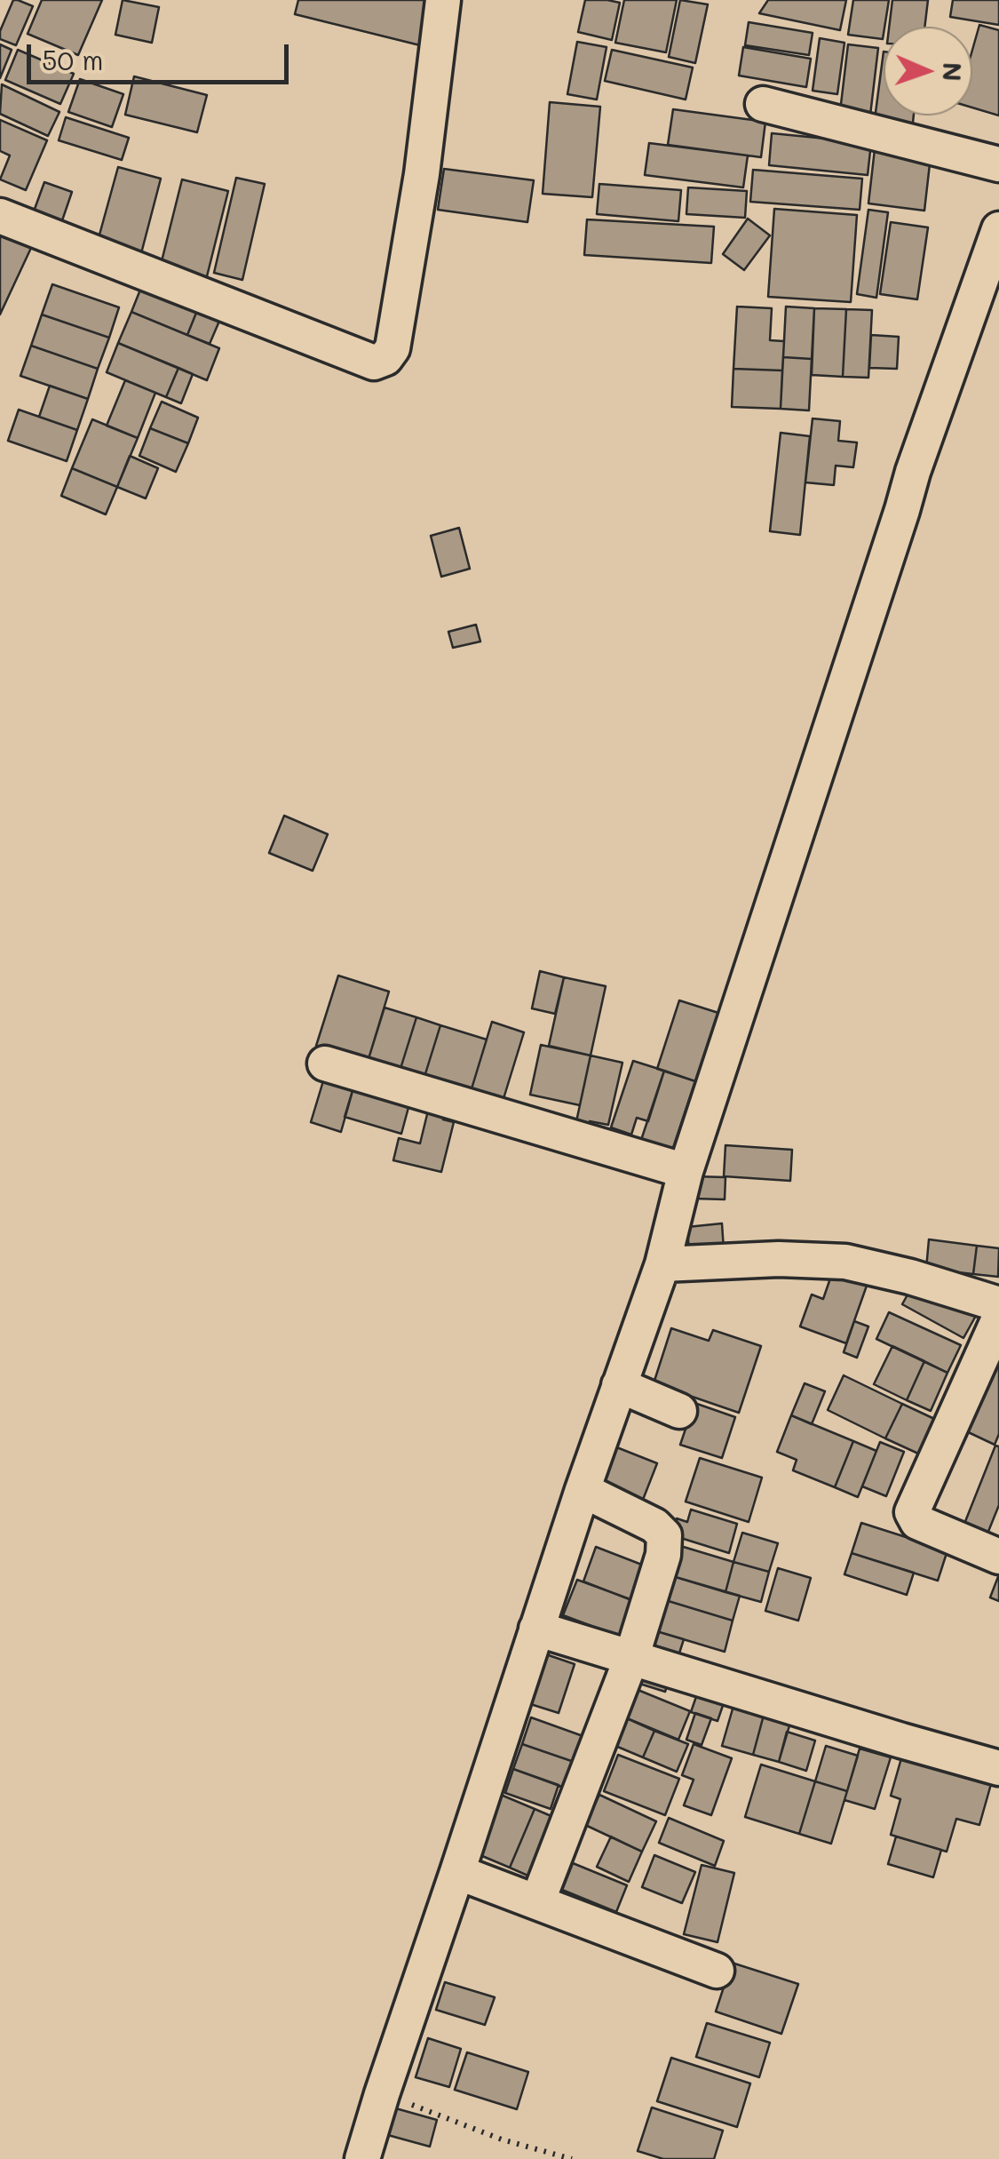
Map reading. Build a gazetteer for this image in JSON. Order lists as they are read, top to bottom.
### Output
{
  "scale_bar": "50 m",
  "north": "right"
}
